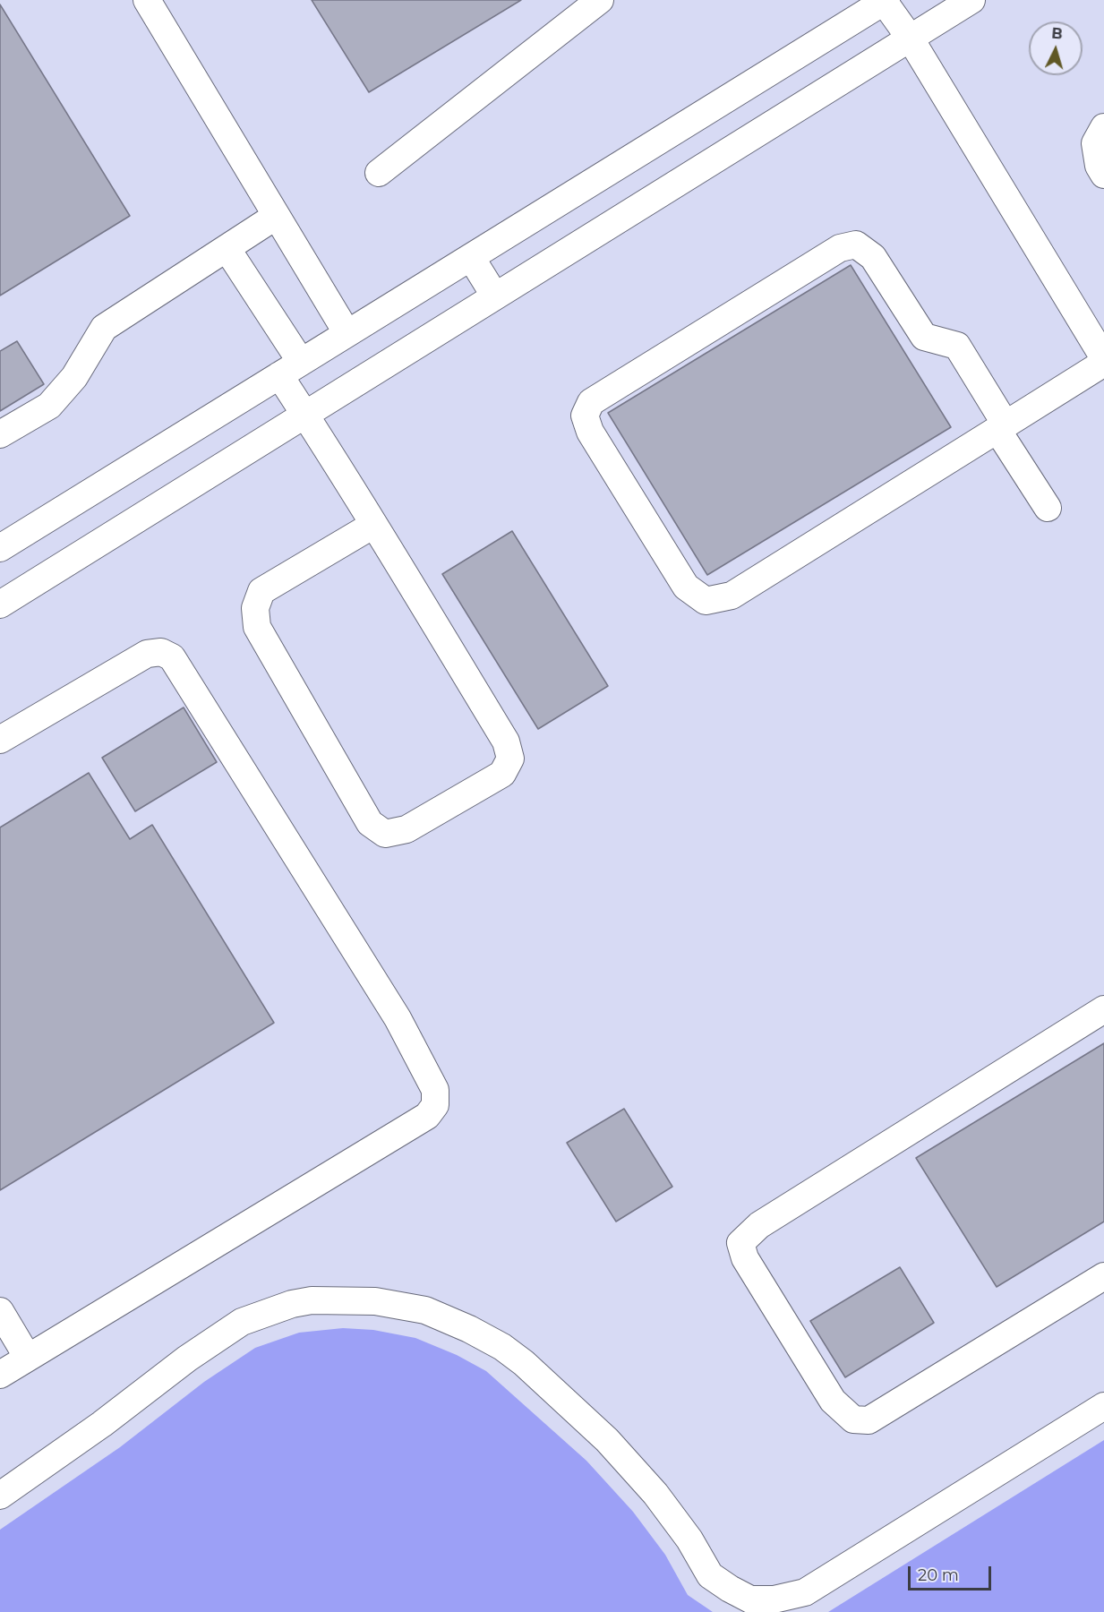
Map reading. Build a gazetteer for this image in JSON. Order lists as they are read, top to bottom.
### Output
{
  "scale_bar": "20 m",
  "north": "top"
}
